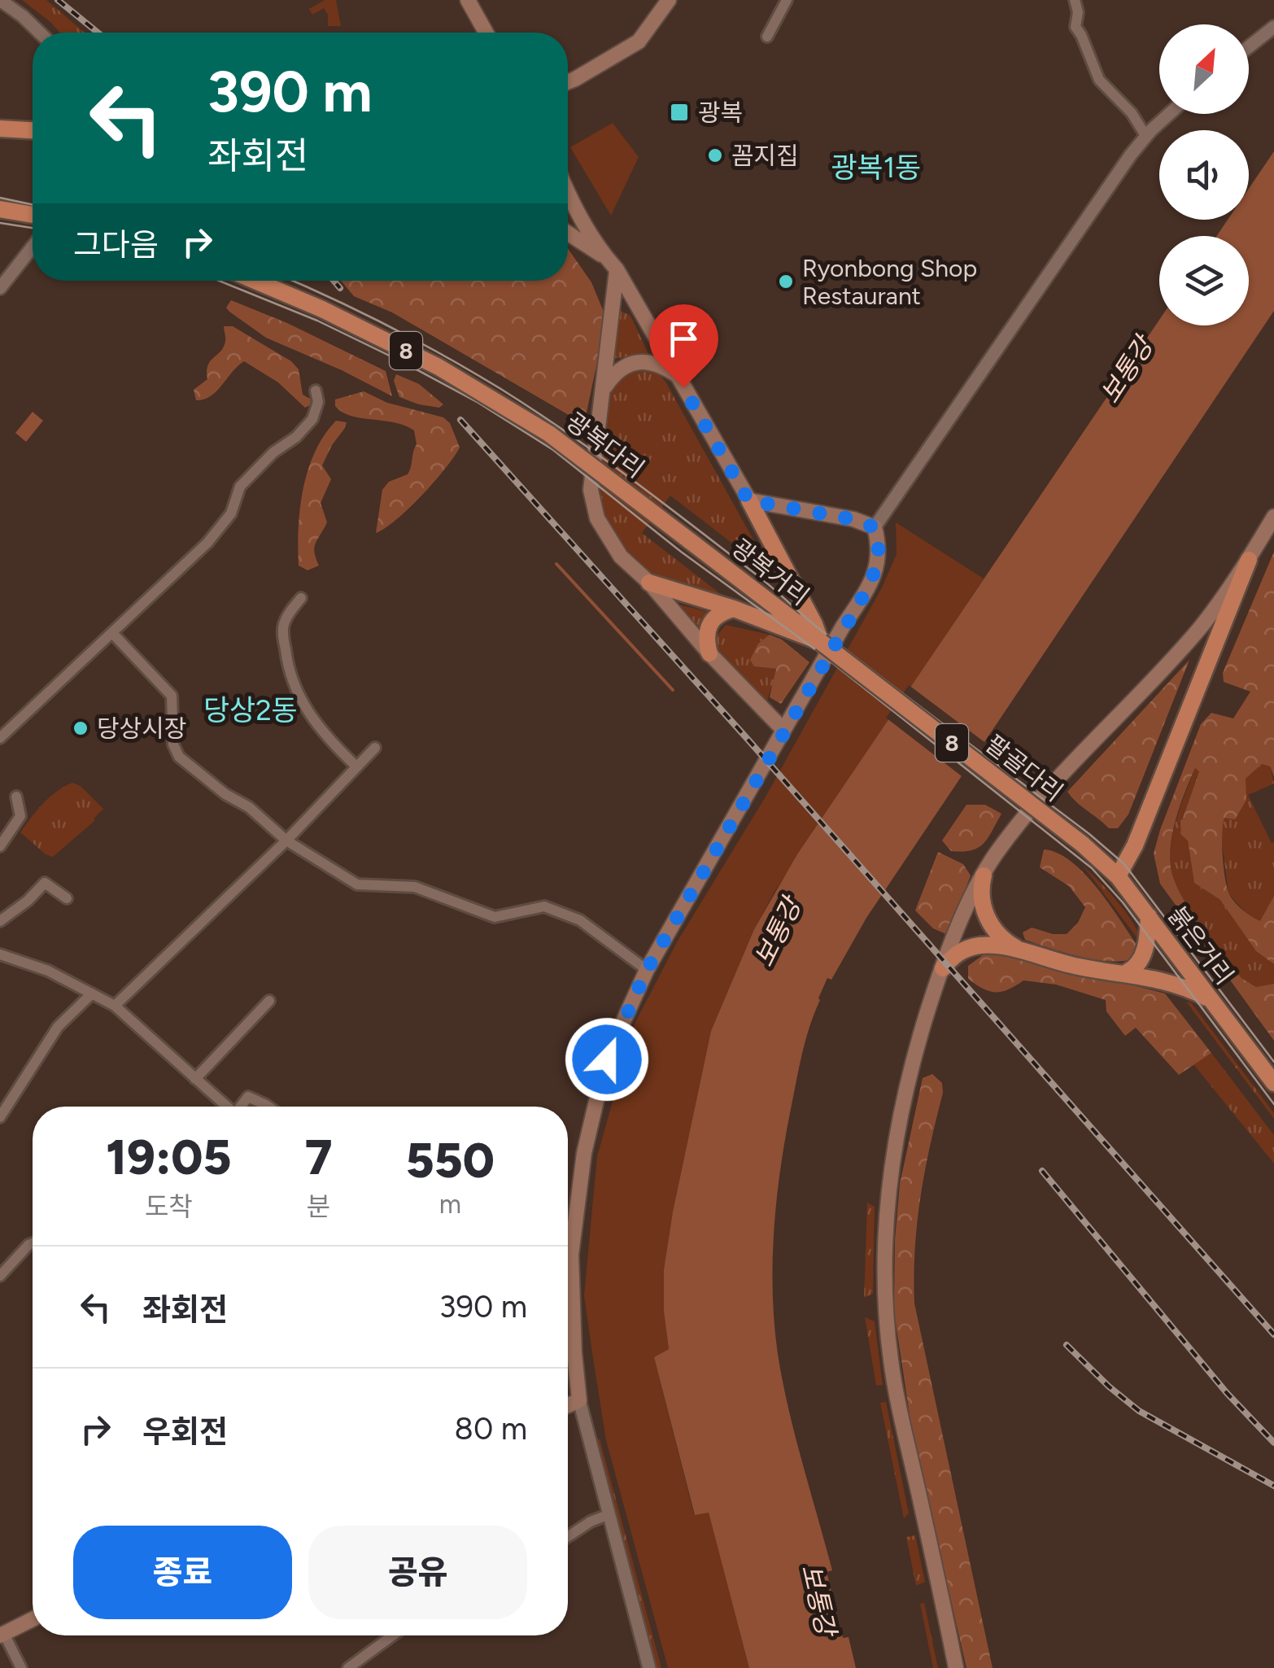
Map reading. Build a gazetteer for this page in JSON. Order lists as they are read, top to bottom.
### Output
{
  "streets": {
    "highway": [
      "8",
      "광복다리",
      "광복거리",
      "팔골다리",
      "붉은거리"
    ]
  },
  "crossings": [
    ["광복다리", "광복거리"],
    ["광복거리", "팔골다리"],
    ["팔골다리", "붉은거리"]
  ],
  "districts": ["광복1동", "당상2동"],
  "water": ["보통강"],
  "places": {
    "transit": ["광복"],
    "other": ["꼼지집", "Ryonbong Shop Restaurant", "당상시장"]
  },
  "north": "top right",
  "page": {
    "turn": ["390 m", "좌회전"],
    "then": "그다음",
    "eta": [
      "19:05",
      "도착",
      "7",
      "분",
      "550",
      "m"
    ],
    "list": [
      {
        "name": "좌회전",
        "value": "390 m"
      },
      {
        "name": "우회전",
        "value": "80 m"
      }
    ],
    "buttons": ["종료", "공유"]
  }
}
